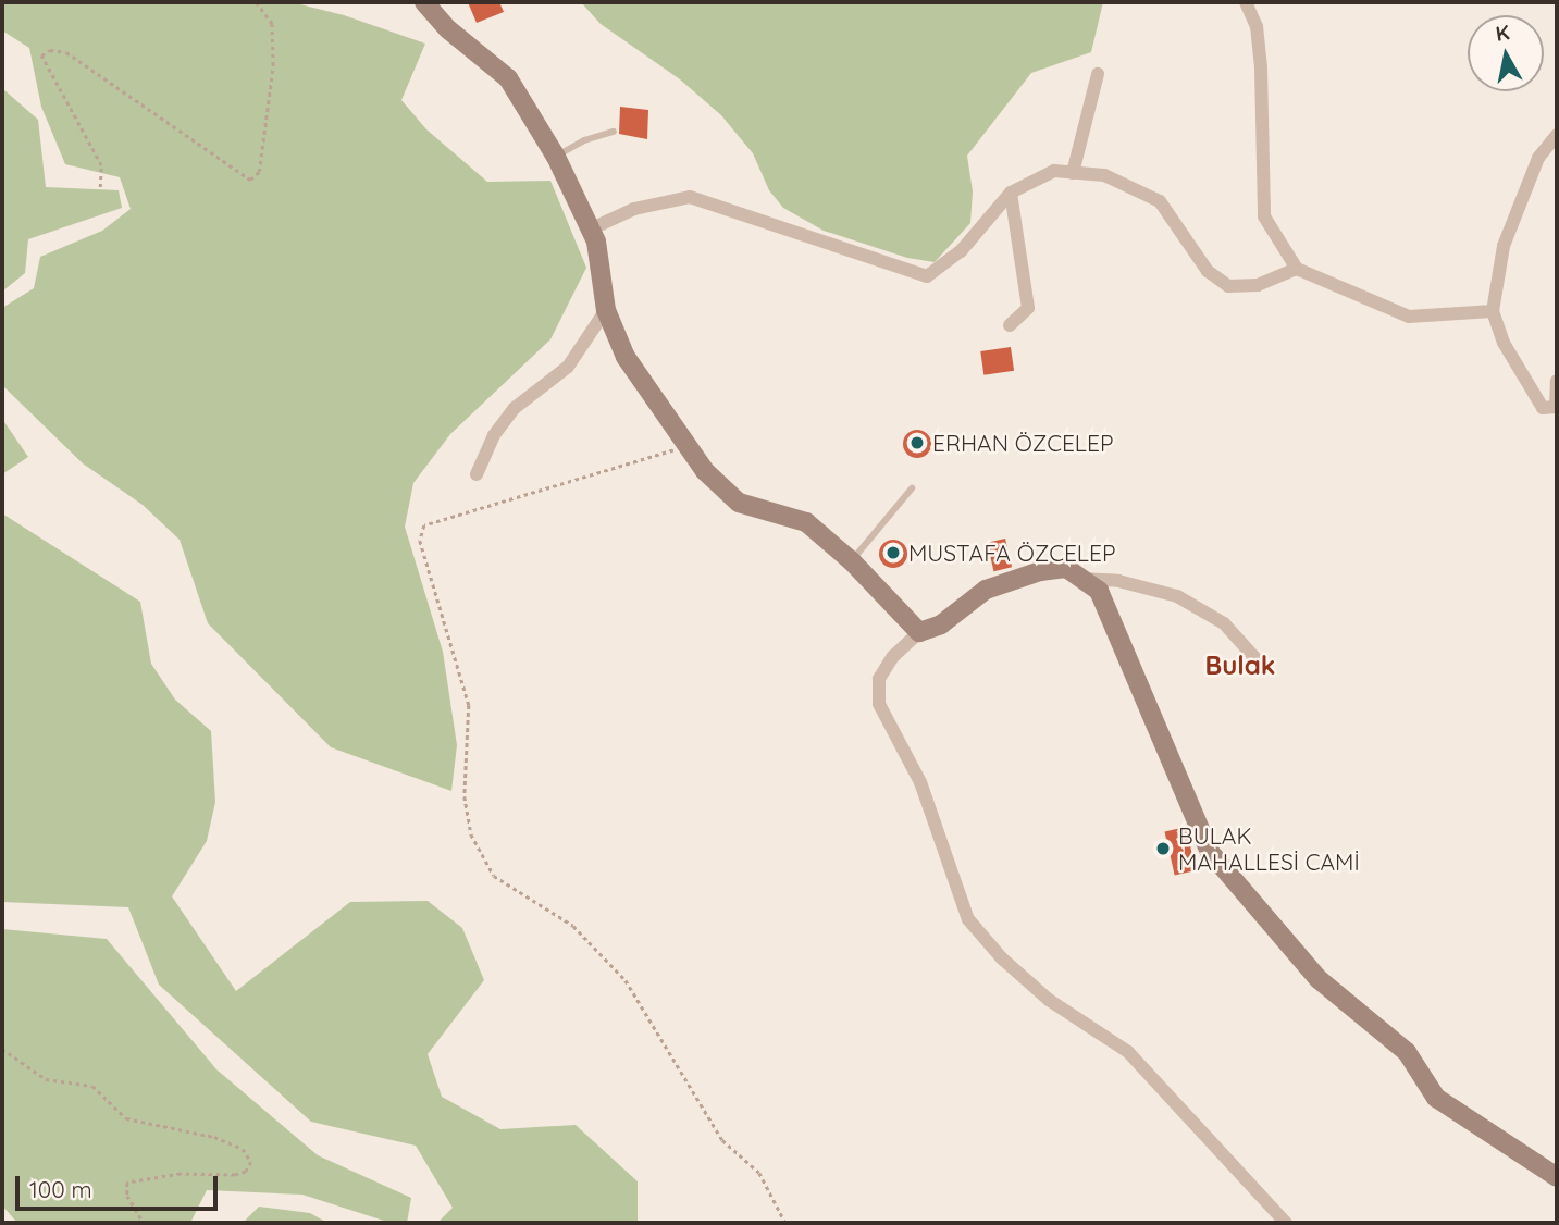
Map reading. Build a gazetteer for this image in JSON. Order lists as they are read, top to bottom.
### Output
{
  "districts": ["Bulak"],
  "places": ["ERHAN ÖZCELEP", "MUSTAFA ÖZCELEP", "BULAK MAHALLESİ CAMİ"],
  "scale_bar": "100 m",
  "north": "top"
}
